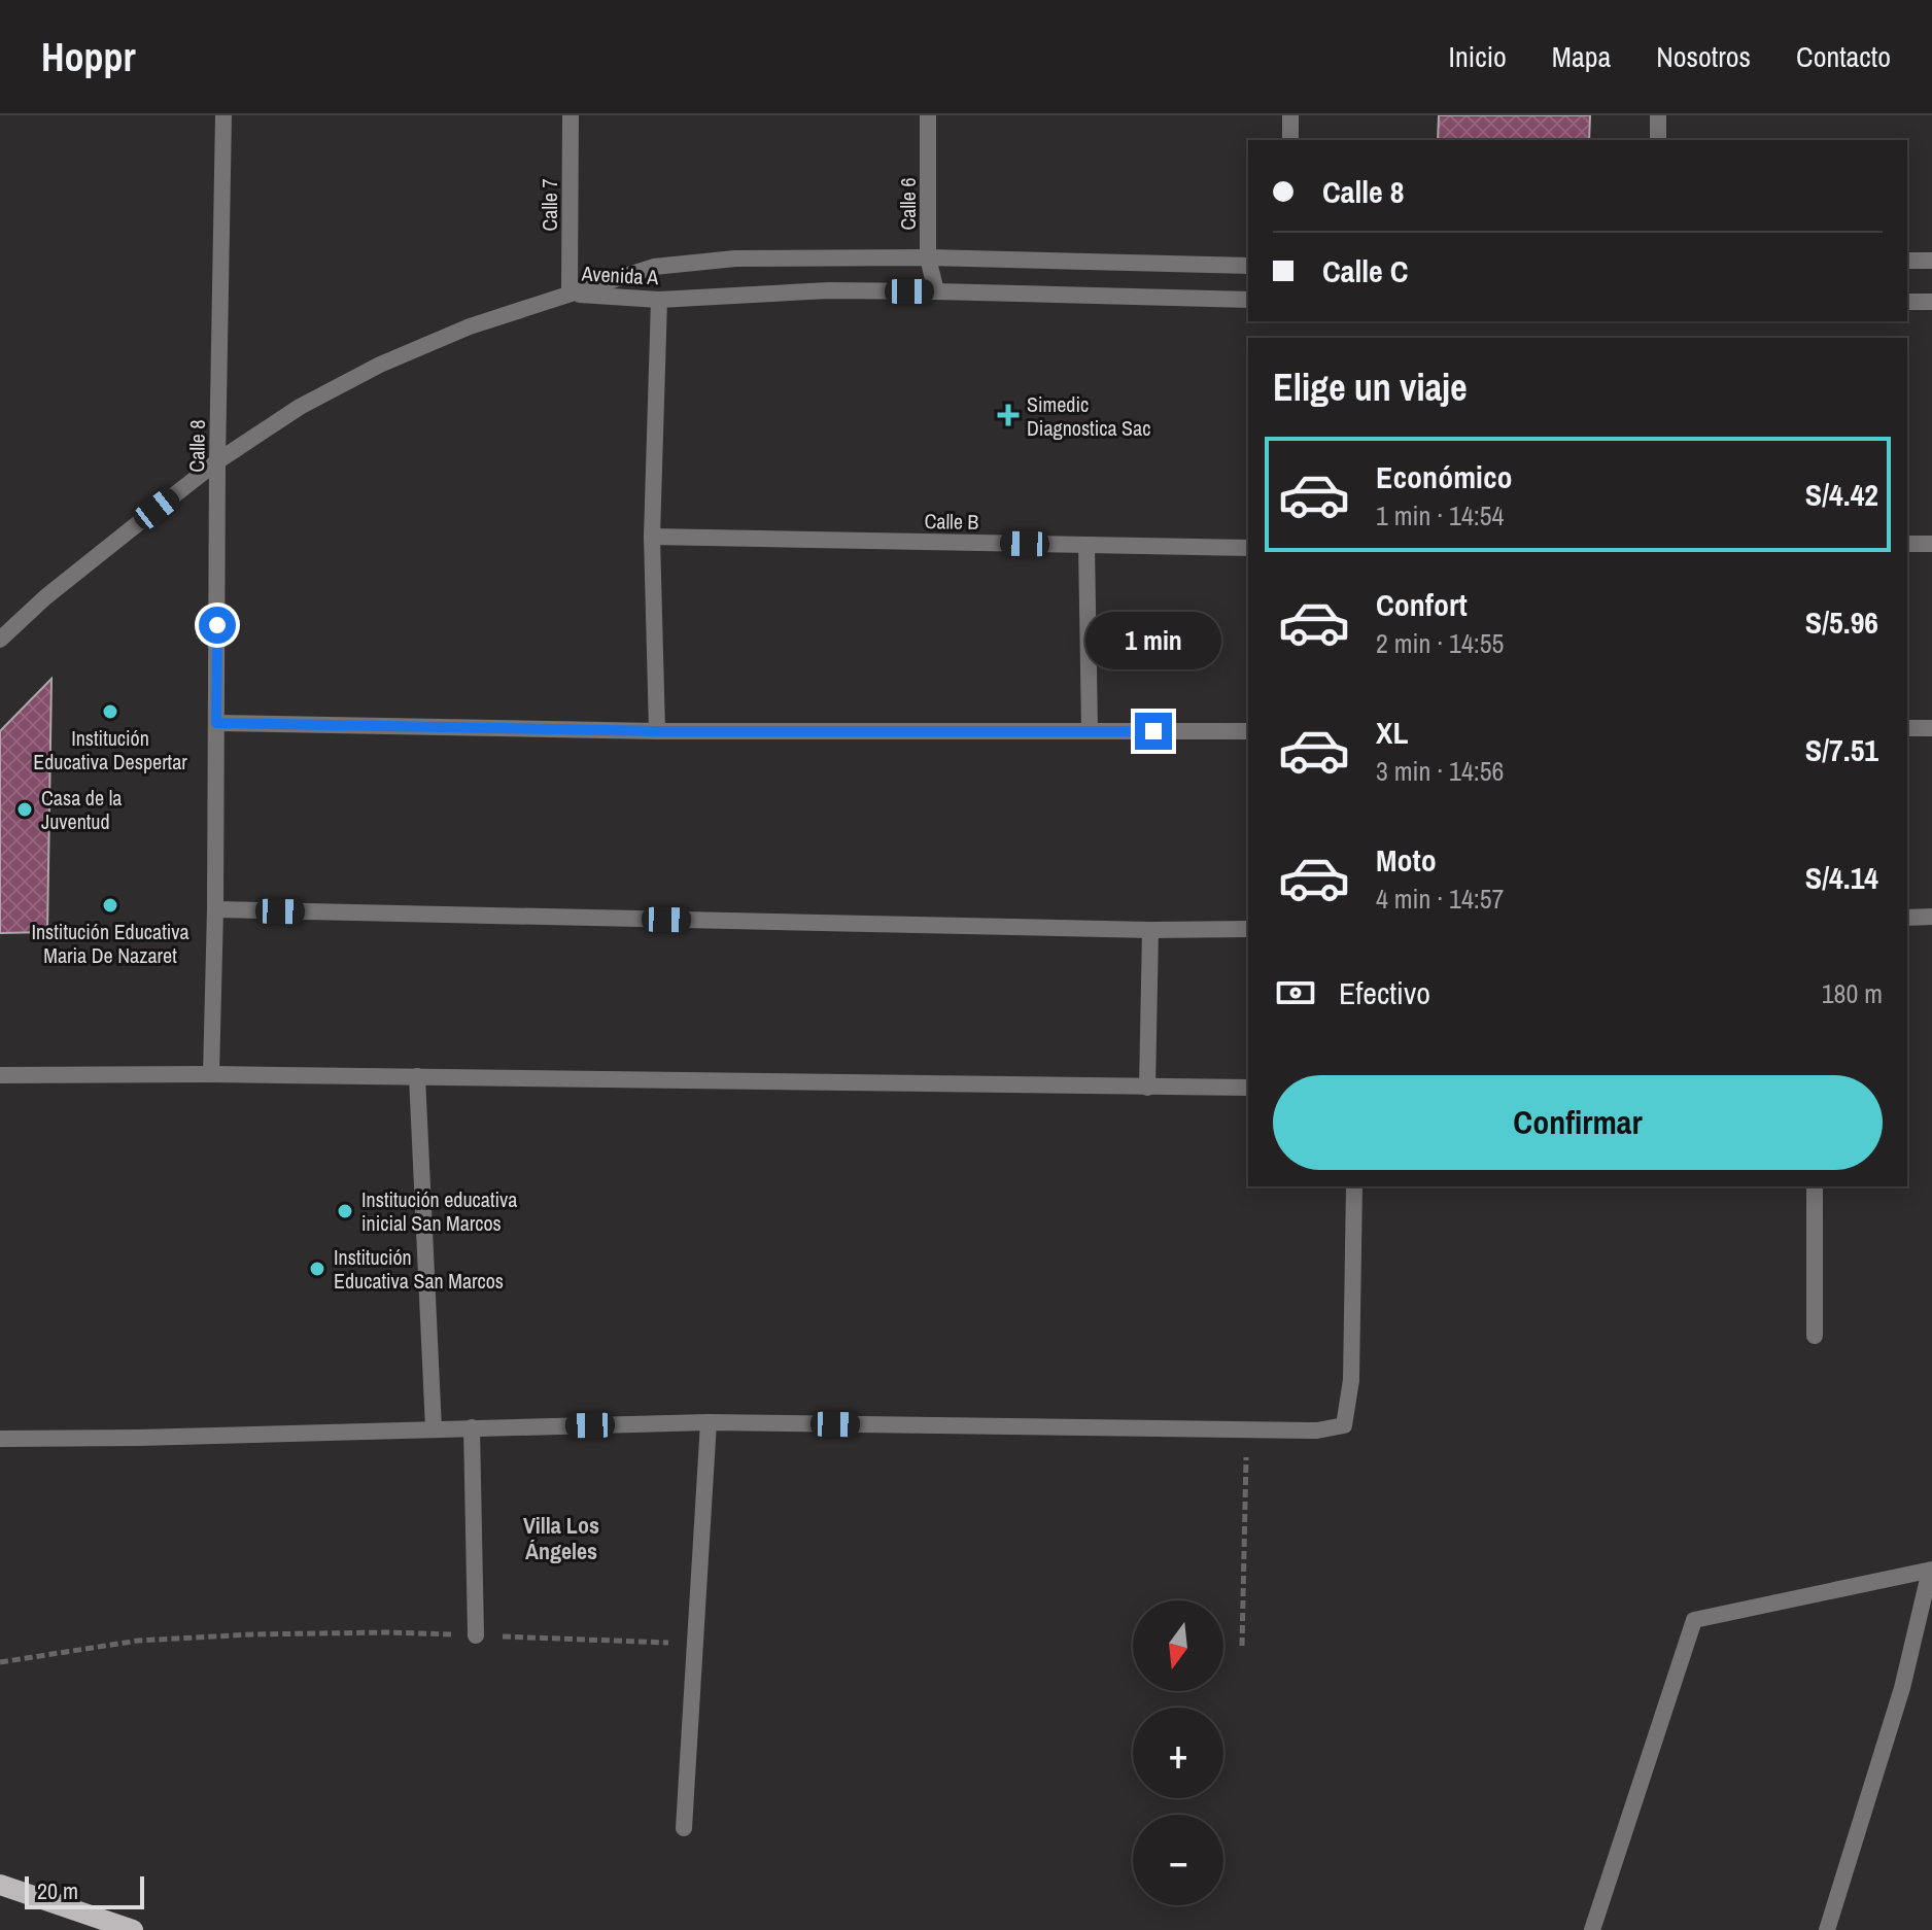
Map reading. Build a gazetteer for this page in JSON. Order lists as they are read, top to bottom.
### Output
{
  "streets": {
    "street": [
      "Calle 6",
      "Calle 7",
      "Avenida A",
      "Calle 8",
      "Calle B"
    ]
  },
  "crossings": [
    ["Calle 6", "Avenida A"],
    ["Calle 7", "Avenida A"]
  ],
  "districts": ["Villa Los Ángeles"],
  "places": {
    "health": ["Simedic Diagnostica Sac"],
    "other": [
      "Institución Educativa Despertar",
      "Casa de la Juventud",
      "Institución Educativa Maria De Nazaret",
      "Institución educativa inicial San Marcos",
      "Institución Educativa San Marcos"
    ]
  },
  "scale_bar": "20 m",
  "north": "bottom",
  "page": {
    "header": "Hoppr",
    "nav": [
      "Inicio",
      "Mapa",
      "Nosotros",
      "Contacto"
    ],
    "banner": ["Calle 8", "Calle C"],
    "heading": "Elige un viaje",
    "list": [
      {
        "name": "Económico",
        "note": "1 min · 14:54",
        "value": "S/4.42"
      },
      {
        "name": "Confort",
        "note": "2 min · 14:55",
        "value": "S/5.96"
      },
      {
        "name": "XL",
        "note": "3 min · 14:56",
        "value": "S/7.51"
      },
      {
        "name": "Moto",
        "note": "4 min · 14:57",
        "value": "S/4.14"
      }
    ],
    "bubble": "1 min",
    "pay": ["Efectivo", "180 m"],
    "buttons": "Confirmar",
    "map_buttons": ["+", "−"],
    "scale": "20 m"
  }
}
